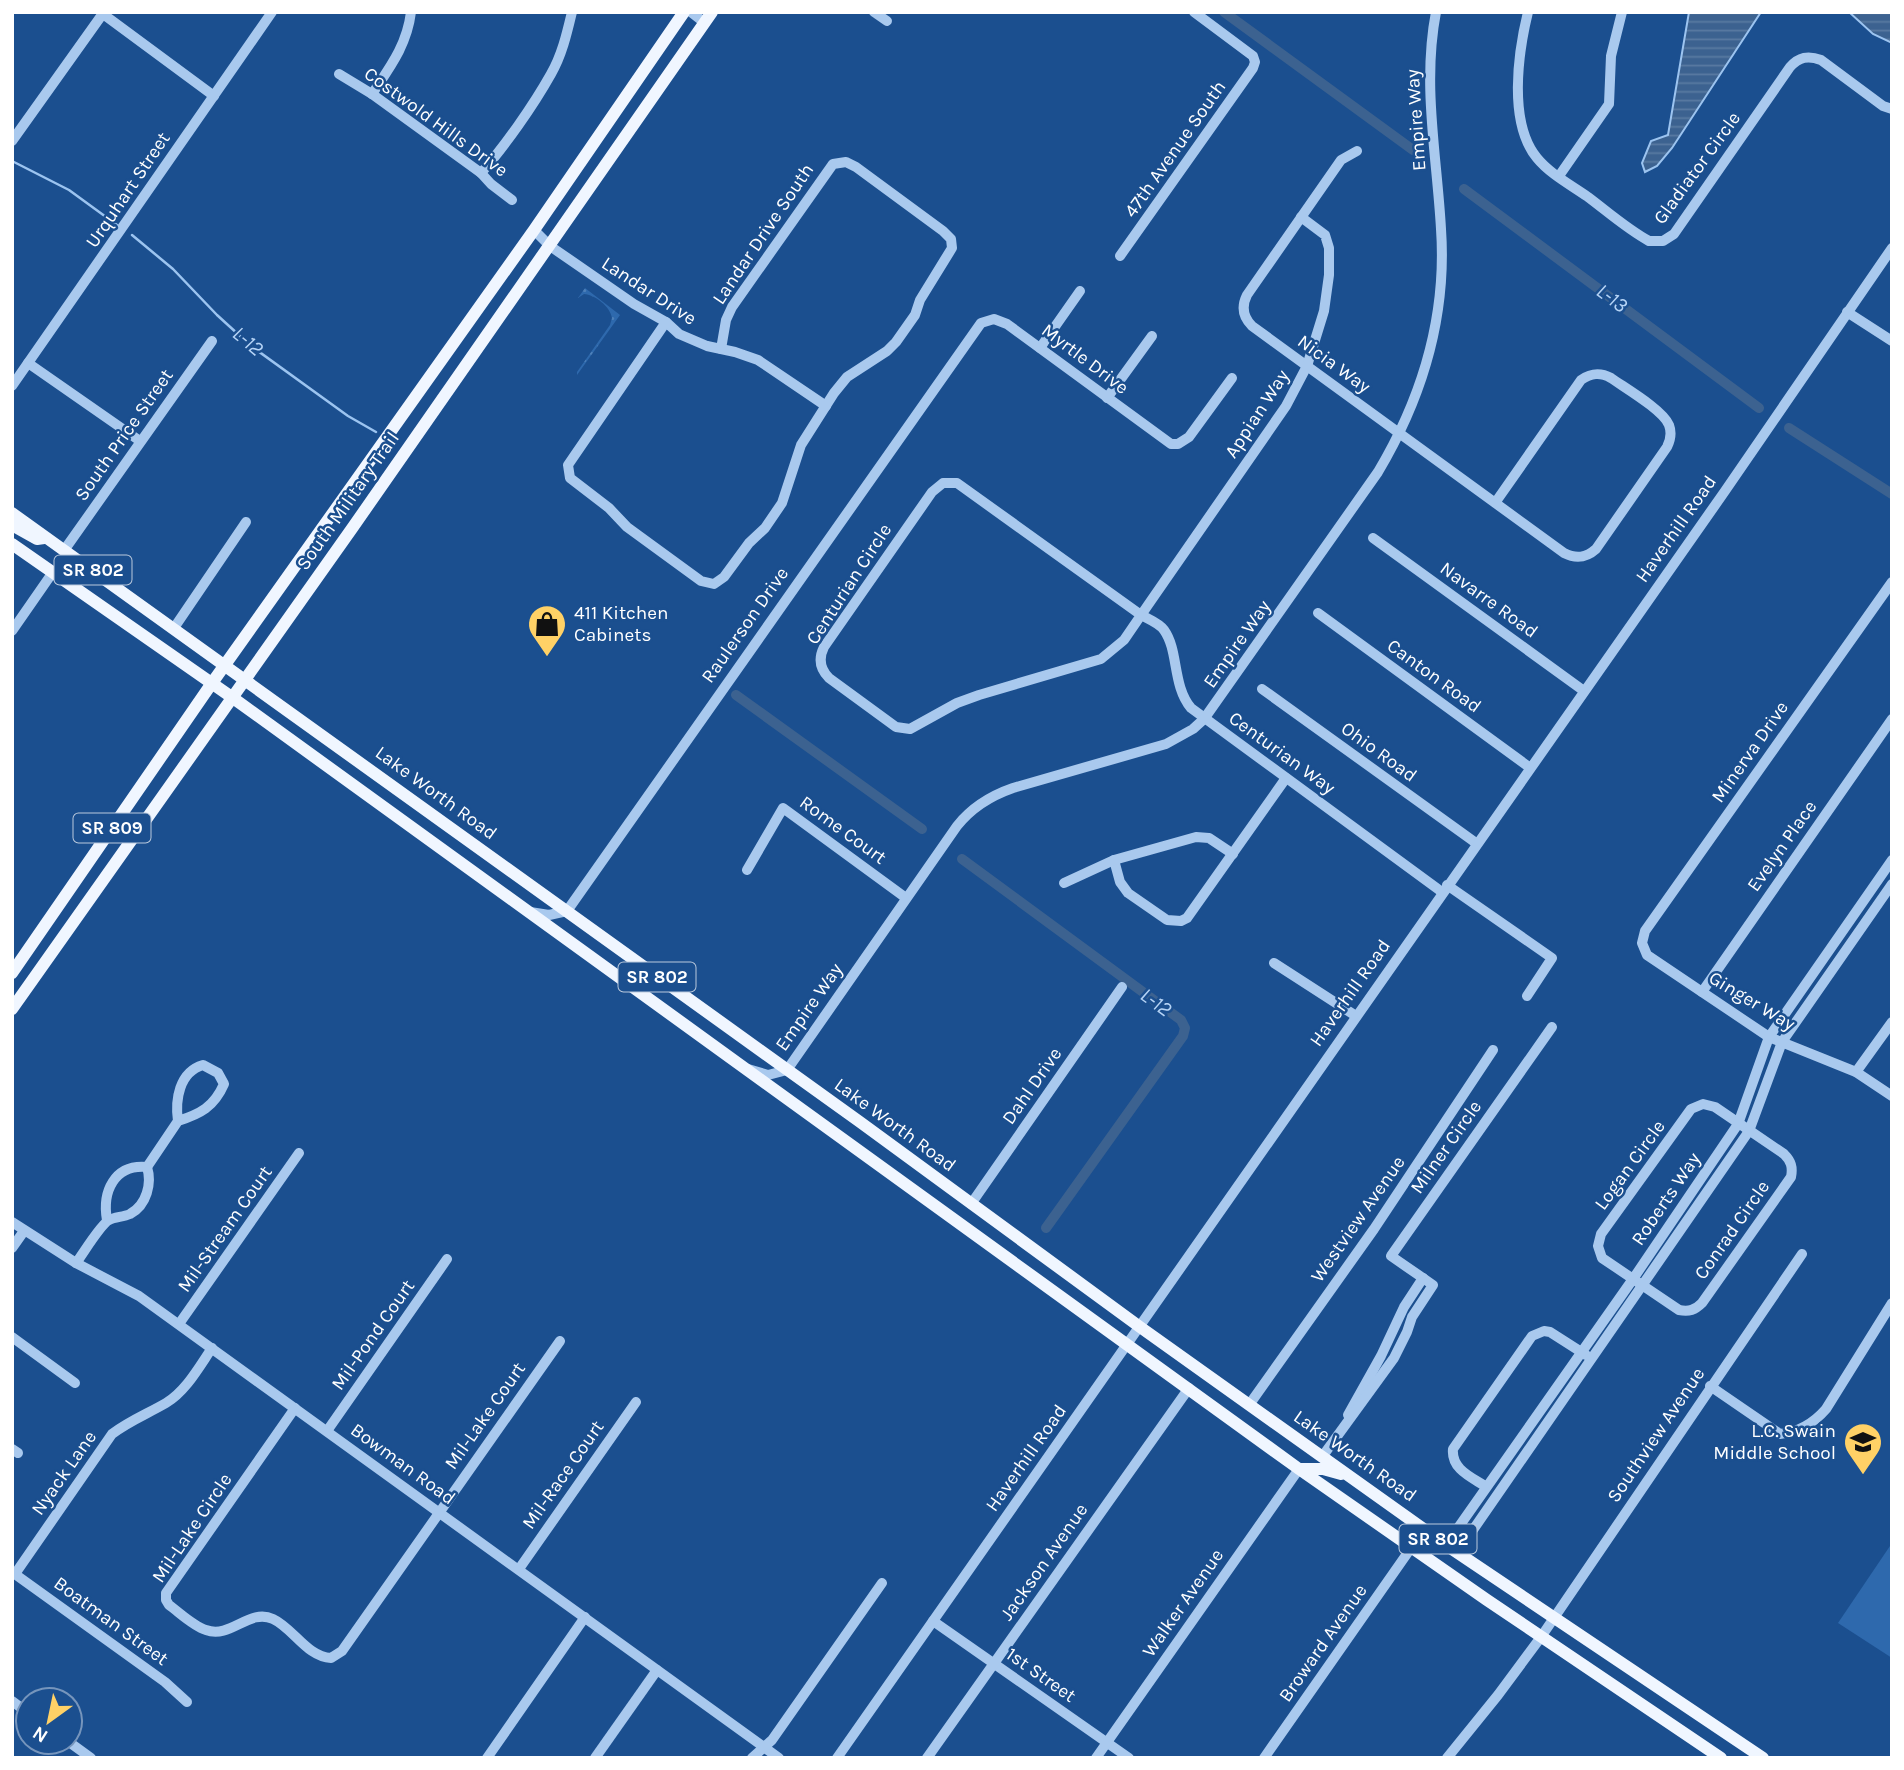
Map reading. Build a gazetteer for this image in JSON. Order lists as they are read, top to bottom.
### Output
{
  "streets": {
    "main road": [
      "South Military Trail",
      "SR 802",
      "Lake Worth Road",
      "SR 809"
    ],
    "street": [
      "Empire Way",
      "Costwold Hills Drive",
      "47th Avenue South",
      "Gladiator Circle",
      "Urquhart Street",
      "Landar Drive South",
      "Landar Drive",
      "Myrtle Drive",
      "Nicia Way",
      "Appian Way",
      "South Price Street",
      "Haverhill Road",
      "Centurian Circle",
      "Navarre Road",
      "Raulerson Drive",
      "Canton Road",
      "Ohio Road",
      "Minerva Drive",
      "Centurian Way",
      "Rome Court",
      "Evelyn Place",
      "Ginger Way",
      "Dahl Drive",
      "Milner Circle",
      "Logan Circle",
      "Roberts Way",
      "Westview Avenue",
      "Mil-Stream Court",
      "Conrad Circle",
      "Mil-Pond Court",
      "Mil-Lake Court",
      "Southview Avenue",
      "Bowman Road",
      "Nyack Lane",
      "Mil-Race Court",
      "Mil-Lake Circle",
      "Jackson Avenue",
      "Walker Avenue",
      "Boatman Street",
      "Broward Avenue",
      "1st Street"
    ]
  },
  "crossings": [
    ["Empire Way", "Nicia Way"],
    ["Empire Way", "SR 802"],
    ["Empire Way", "Centurian Way"],
    ["Empire Way", "Lake Worth Road"],
    ["Empire Way", "Rome Court"],
    ["Landar Drive South", "Landar Drive"],
    ["Landar Drive", "South Military Trail"],
    ["Myrtle Drive", "Raulerson Drive"],
    ["Nicia Way", "Appian Way"],
    ["Appian Way", "Centurian Circle"],
    ["Appian Way", "Centurian Way"],
    ["South Price Street", "Lake Worth Road"],
    ["South Military Trail", "SR 802"],
    ["South Military Trail", "Lake Worth Road"],
    ["Haverhill Road", "SR 802"],
    ["Haverhill Road", "Navarre Road"],
    ["Haverhill Road", "Canton Road"],
    ["Haverhill Road", "Ohio Road"],
    ["Haverhill Road", "Centurian Way"],
    ["Haverhill Road", "Lake Worth Road"],
    ["Haverhill Road", "1st Street"],
    ["SR 802", "Southview Avenue"],
    ["SR 802", "Jackson Avenue"],
    ["SR 802", "Walker Avenue"],
    ["SR 802", "Broward Avenue"],
    ["Centurian Circle", "Centurian Way"],
    ["Raulerson Drive", "Lake Worth Road"],
    ["Minerva Drive", "Ginger Way"],
    ["Lake Worth Road", "Dahl Drive"],
    ["Lake Worth Road", "Milner Circle"],
    ["Lake Worth Road", "Roberts Way"],
    ["Lake Worth Road", "Westview Avenue"],
    ["Lake Worth Road", "Southview Avenue"],
    ["Evelyn Place", "Ginger Way"],
    ["Ginger Way", "Roberts Way"],
    ["Logan Circle", "Roberts Way"],
    ["Logan Circle", "Conrad Circle"],
    ["Roberts Way", "Conrad Circle"],
    ["Mil-Stream Court", "Bowman Road"],
    ["Mil-Pond Court", "Bowman Road"],
    ["Mil-Lake Court", "Bowman Road"],
    ["Mil-Lake Court", "Mil-Lake Circle"],
    ["Bowman Road", "Nyack Lane"],
    ["Bowman Road", "Mil-Race Court"],
    ["Bowman Road", "Mil-Lake Circle"],
    ["Nyack Lane", "Boatman Street"],
    ["Jackson Avenue", "1st Street"],
    ["Walker Avenue", "1st Street"]
  ],
  "water": ["L-13", "L-12"],
  "places": {
    "shop": ["411 Kitchen Cabinets"],
    "school or university": ["L.C. Swain Middle School"]
  },
  "north": "bottom left"
}
